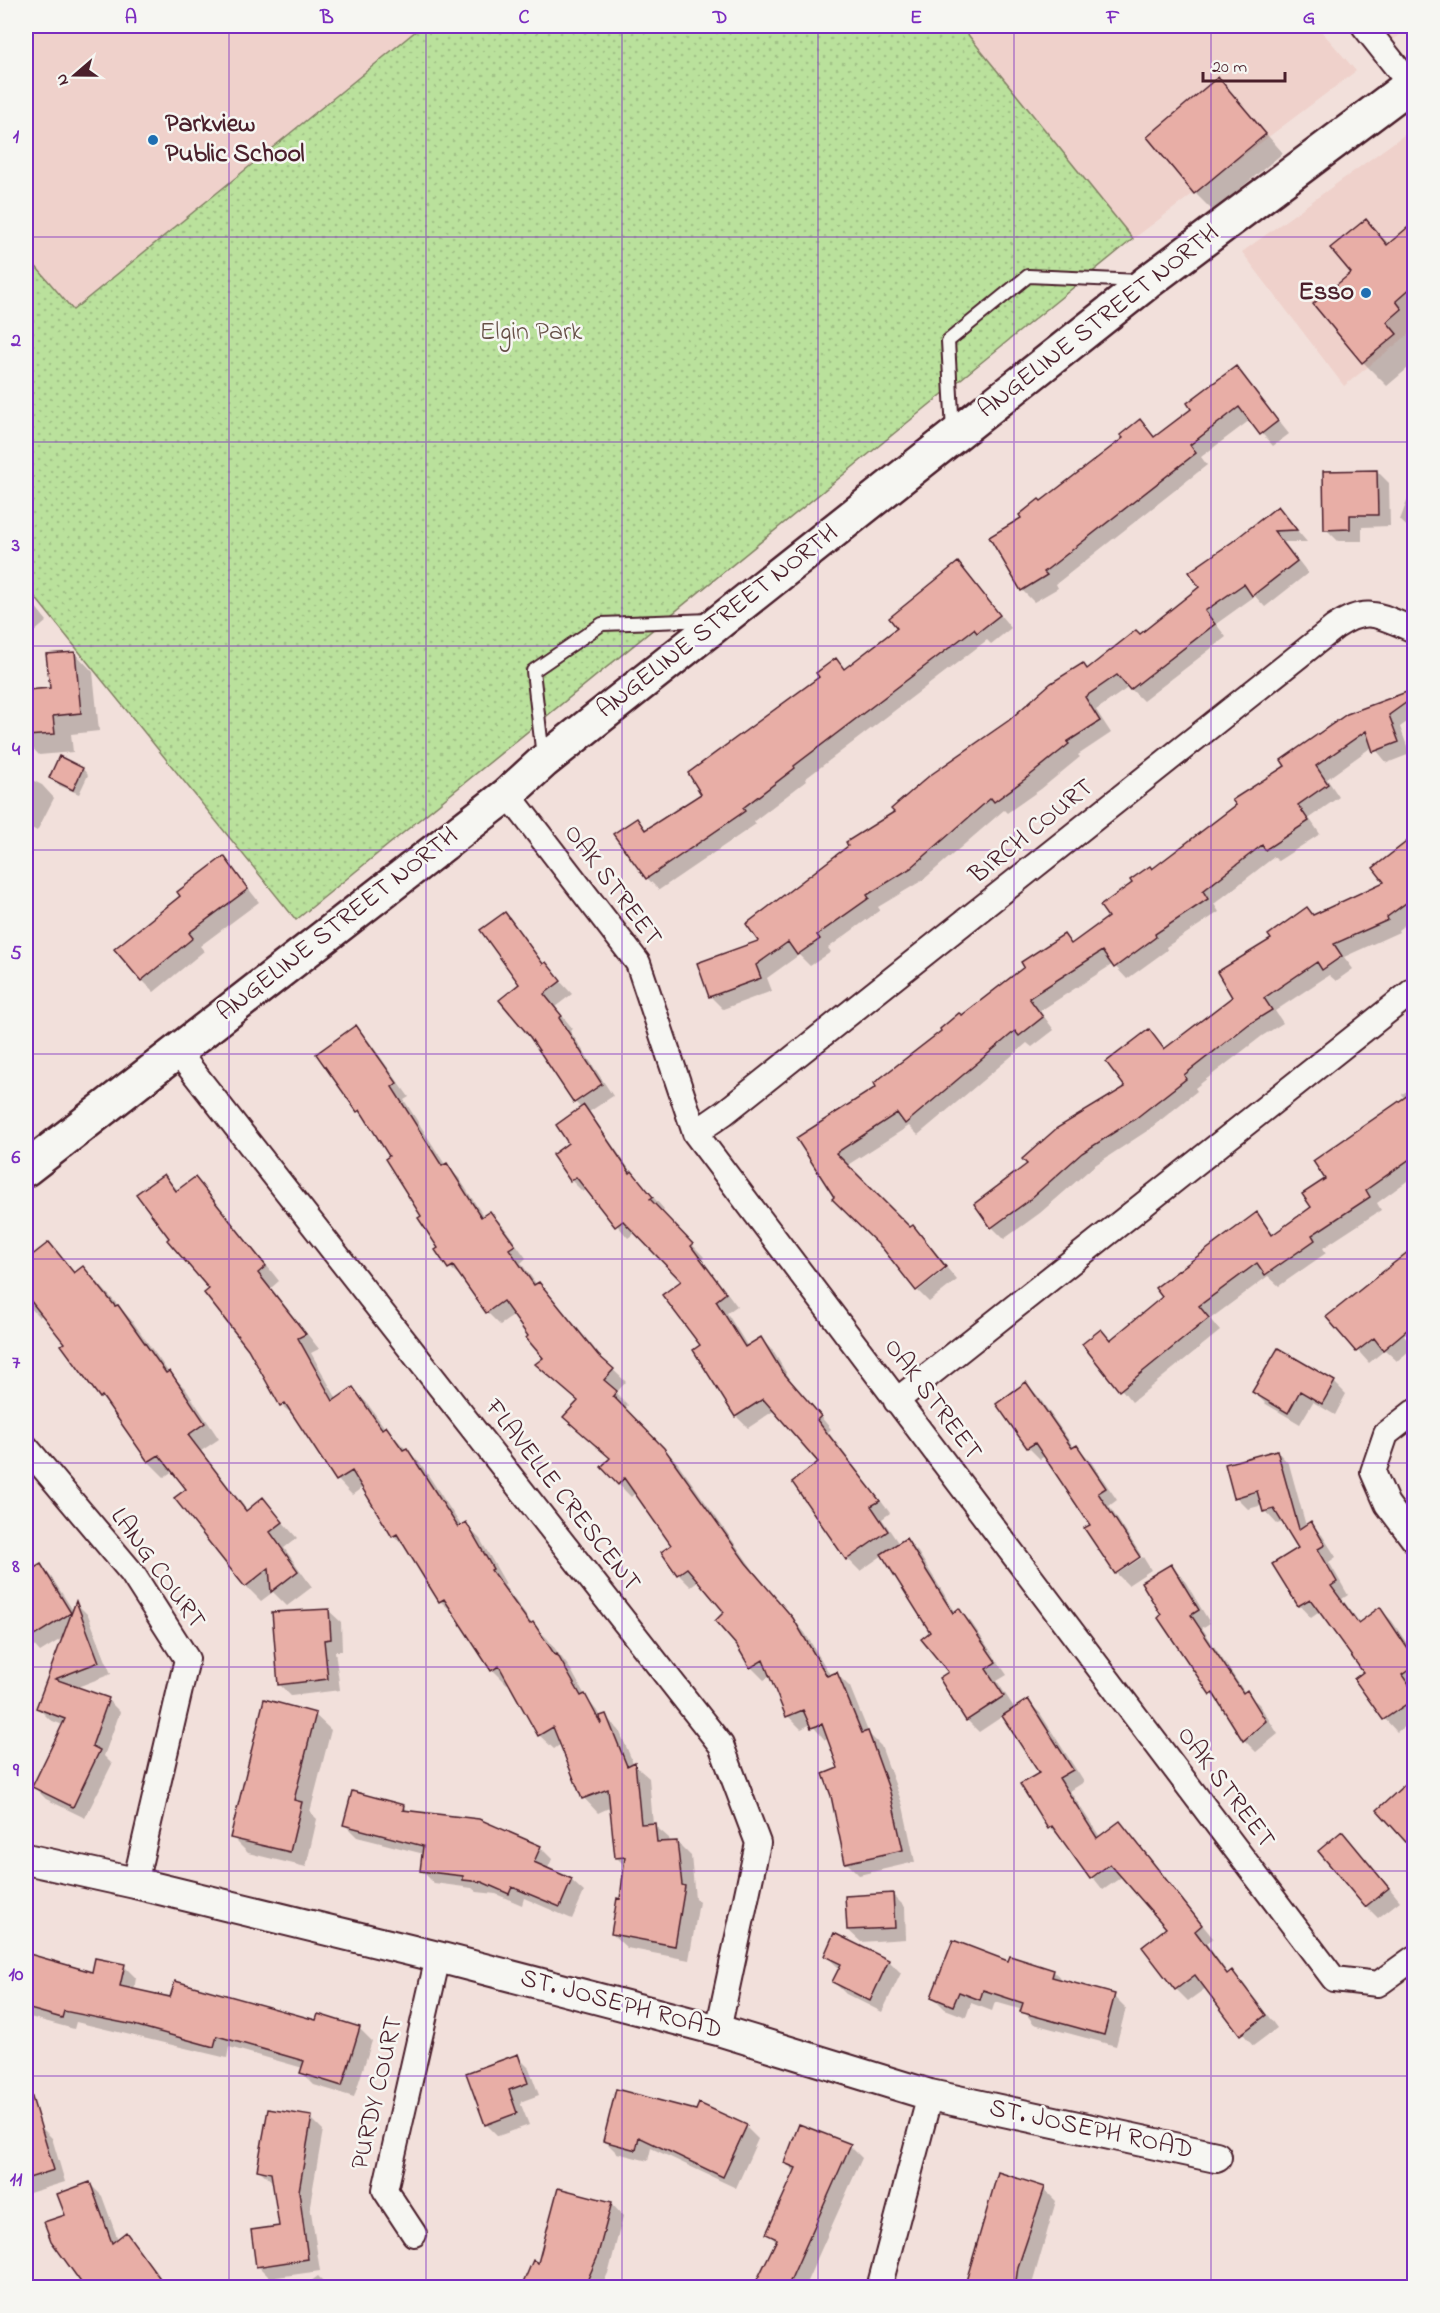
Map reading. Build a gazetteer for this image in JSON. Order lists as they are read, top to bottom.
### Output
{
  "streets": {
    "main road": ["ANGELINE STREET NORTH"],
    "street": [
      "BIRCH COURT",
      "OAK STREET",
      "FLAVELLE CRESCENT",
      "LANG COURT",
      "ST. JOSEPH ROAD",
      "PURDY COURT"
    ]
  },
  "crossings": [
    ["ANGELINE STREET NORTH", "OAK STREET"],
    ["ANGELINE STREET NORTH", "FLAVELLE CRESCENT"],
    ["BIRCH COURT", "OAK STREET"],
    ["FLAVELLE CRESCENT", "ST. JOSEPH ROAD"],
    ["LANG COURT", "ST. JOSEPH ROAD"],
    ["ST. JOSEPH ROAD", "PURDY COURT"]
  ],
  "parks": ["Elgin Park"],
  "places": ["Parkview Public School", "Esso"],
  "scale_bar": "20 m",
  "north": "left",
  "grid": {
    "columns": [
      "A",
      "B",
      "C",
      "D",
      "E",
      "F",
      "G"
    ],
    "rows": [
      "1",
      "2",
      "3",
      "4",
      "5",
      "6",
      "7",
      "8",
      "9",
      "10",
      "11"
    ]
  }
}
